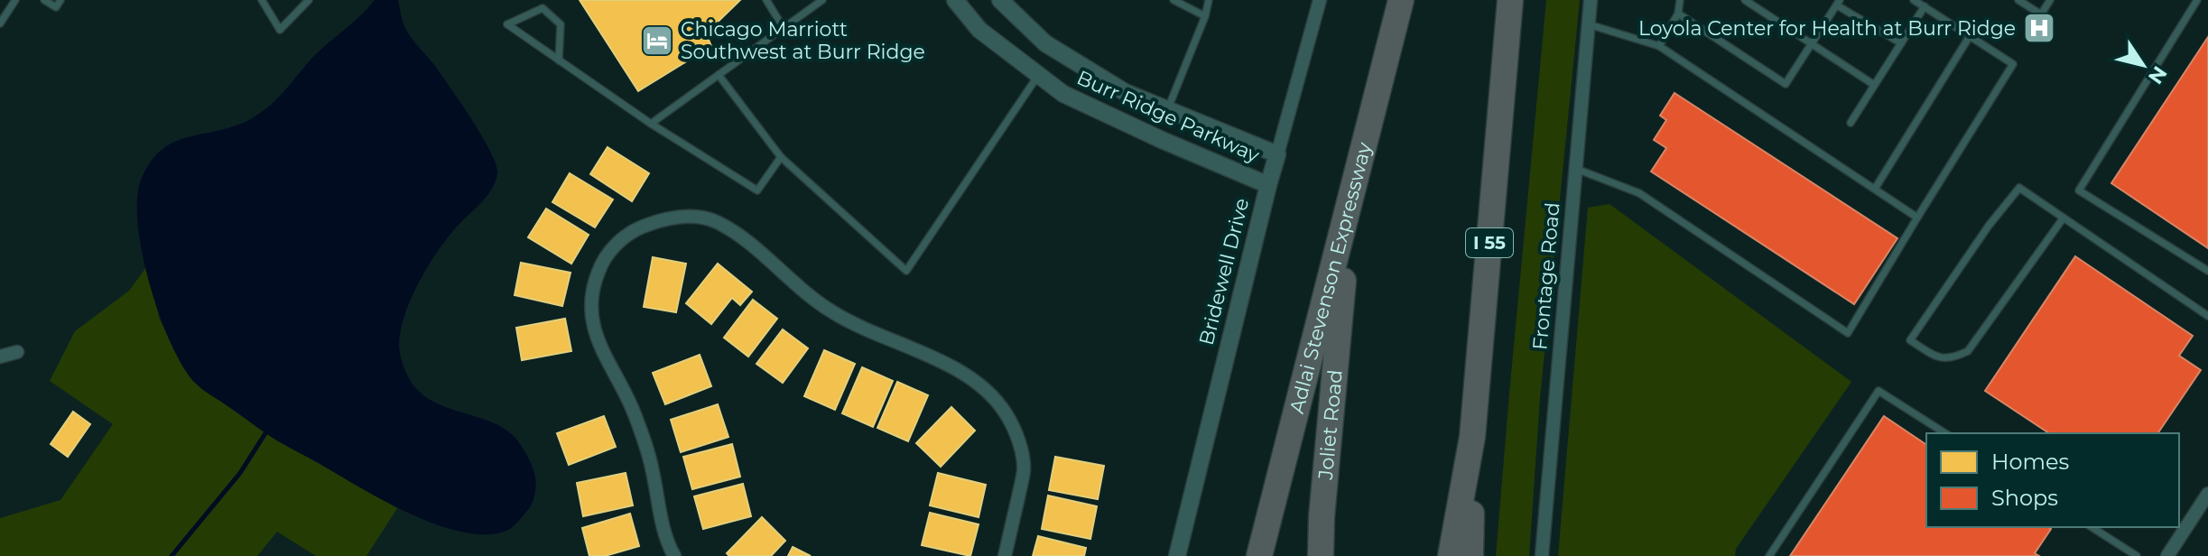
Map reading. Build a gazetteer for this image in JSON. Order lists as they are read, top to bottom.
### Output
{
  "streets": {
    "highway": ["I 55", "Adlai Stevenson Expressway", "Joliet Road"],
    "street": ["Burr Ridge Parkway", "Bridewell Drive", "Frontage Road"]
  },
  "crossings": [
    ["Burr Ridge Parkway", "Bridewell Drive"],
    ["Adlai Stevenson Expressway", "Joliet Road"]
  ],
  "places": {
    "hospital": ["Loyola Center for Health at Burr Ridge"],
    "hotel": ["Chicago Marriott Southwest at Burr Ridge"]
  },
  "legend": ["Homes", "Shops"],
  "north": "bottom right"
}
